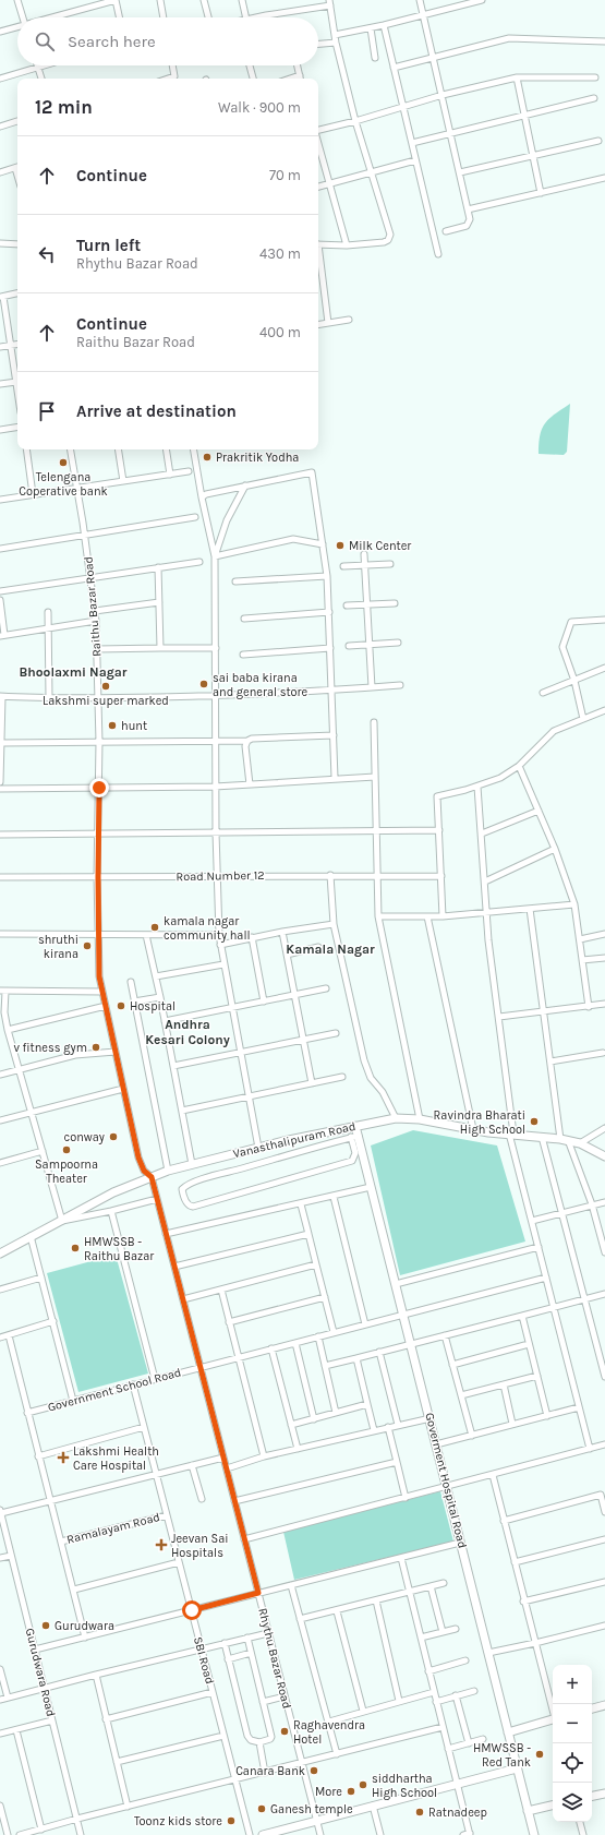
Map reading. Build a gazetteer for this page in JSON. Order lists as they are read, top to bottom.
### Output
{
  "streets": {
    "street": [
      "Raithu Bazar Road",
      "Road Number 12",
      "Vanasthalipuram Road",
      "Government School Road",
      "Goverment Hospital Road",
      "Ramalayam Road",
      "Rhythu Bazar Road",
      "SBI Road",
      "Gurudwara Road"
    ]
  },
  "crossings": [
    ["Raithu Bazar Road", "Road Number 12"],
    ["Raithu Bazar Road", "Vanasthalipuram Road"],
    ["Raithu Bazar Road", "Rhythu Bazar Road"],
    ["Vanasthalipuram Road", "Goverment Hospital Road"],
    ["Vanasthalipuram Road", "Rhythu Bazar Road"],
    ["Government School Road", "Goverment Hospital Road"],
    ["Government School Road", "Rhythu Bazar Road"],
    ["Government School Road", "SBI Road"],
    ["Ramalayam Road", "SBI Road"]
  ],
  "districts": ["Bhoolaxmi Nagar", "Kamala Nagar", "Andhra Kesari Colony"],
  "places": {
    "other": [
      "Prakritik Yodha",
      "Telengana Coperative bank",
      "Milk Center",
      "sai baba kirana and general store",
      "Lakshmi super marked",
      "hunt",
      "kamala nagar community hall",
      "shruthi kirana",
      "Hospital",
      "v fitness gym",
      "Ravindra Bharati High School",
      "conway",
      "Sampoorna Theater",
      "HMWSSB - Raithu Bazar",
      "Gurudwara",
      "Raghavendra Hotel",
      "HMWSSB - Red Tank",
      "Canara Bank",
      "siddhartha High School",
      "More",
      "Ganesh temple",
      "Ratnadeep",
      "Toonz kids store"
    ],
    "health": ["Lakshmi Health Care Hospital", "Jeevan Sai Hospitals"]
  },
  "page": {
    "search": "Search here",
    "heading": ["12 min", "Walk · 900 m"],
    "list": [
      ["Continue", "70 m"],
      ["Turn left", "Rhythu Bazar Road", "430 m"],
      ["Continue", "Raithu Bazar Road", "400 m"],
      "Arrive at destination"
    ],
    "map_buttons": ["+", "−"]
  }
}
